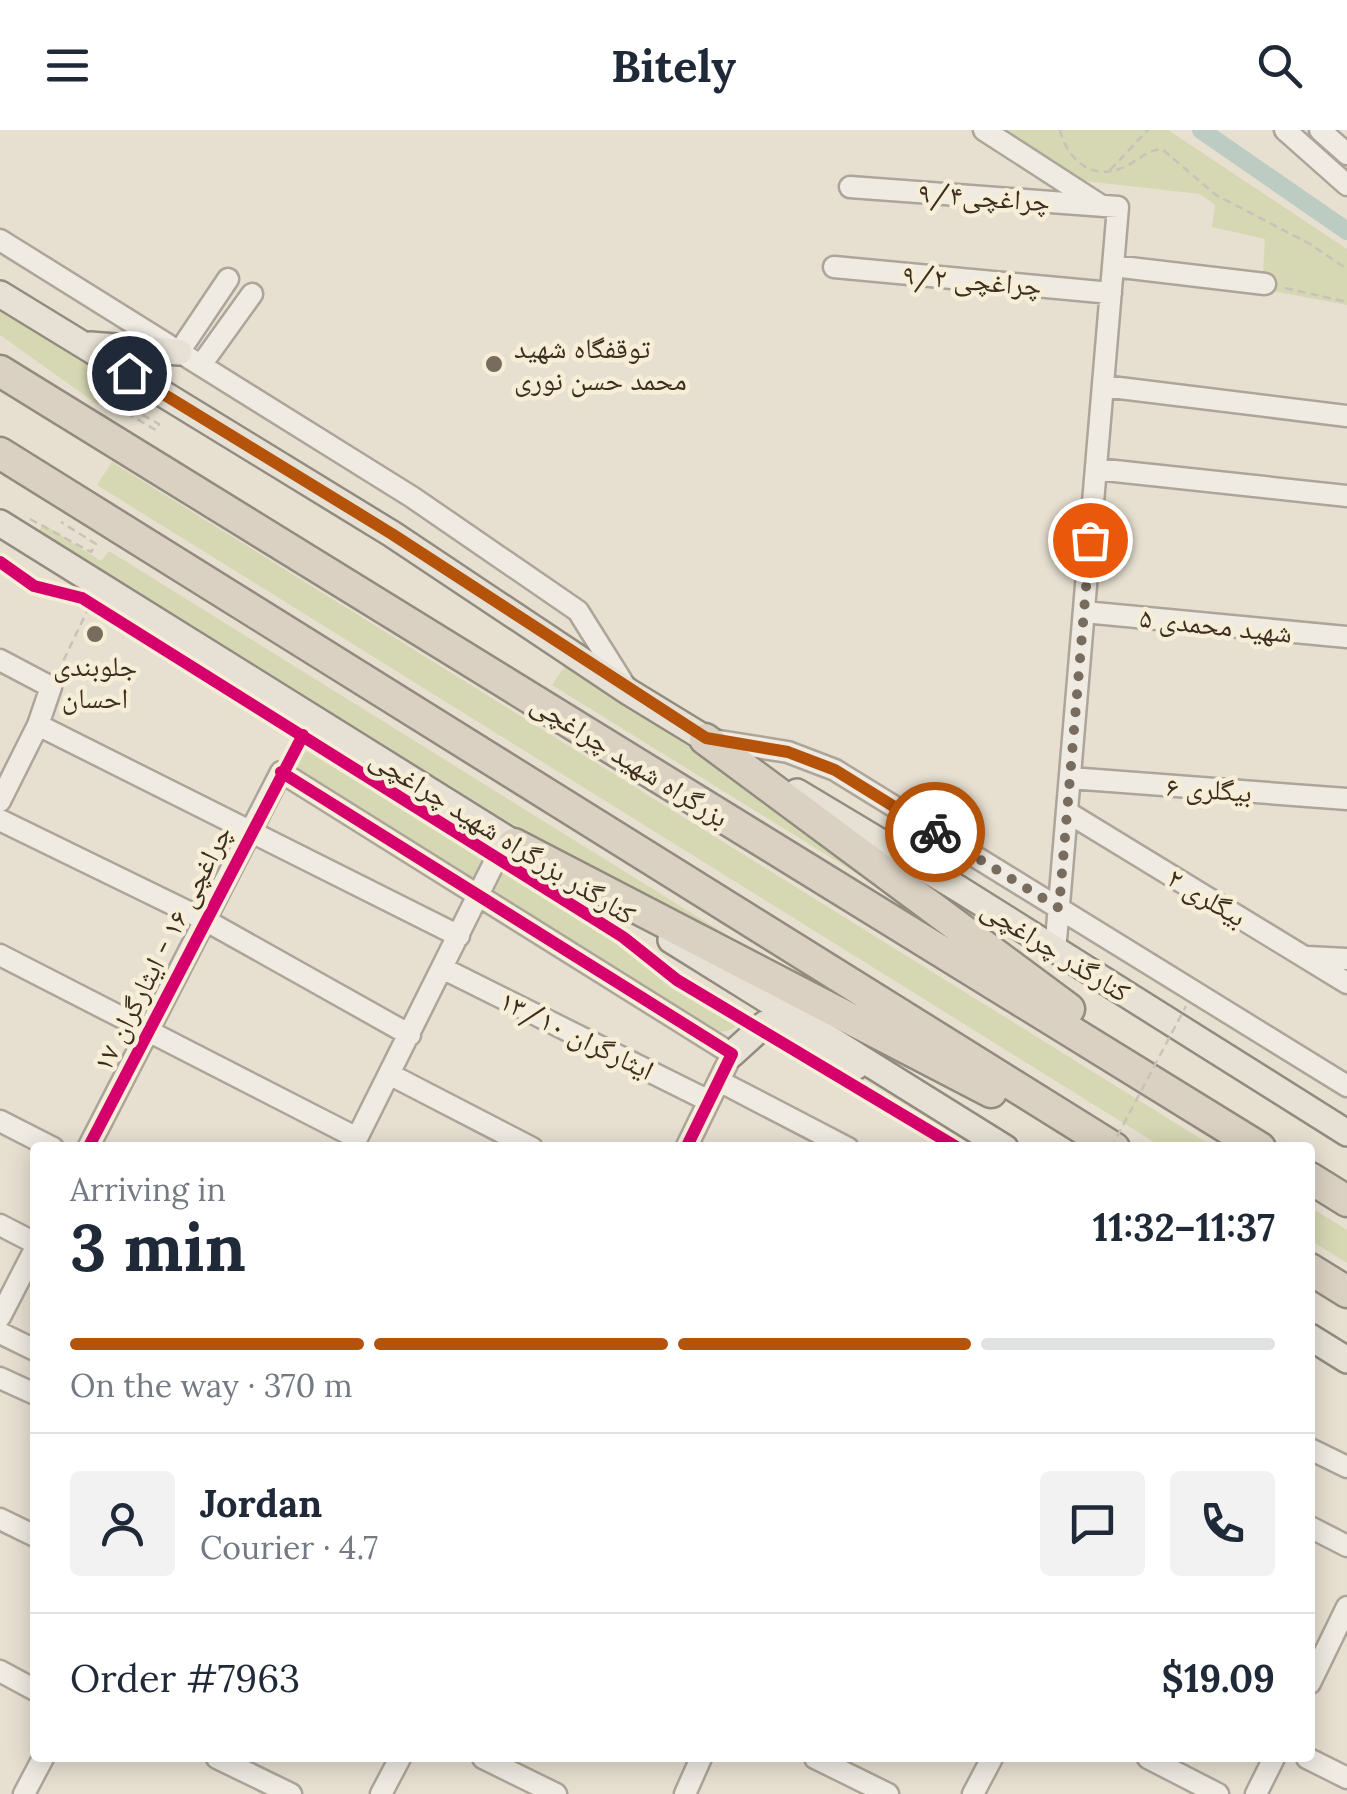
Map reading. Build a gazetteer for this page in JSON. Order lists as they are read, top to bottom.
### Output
{
  "streets": {
    "highway": ["بزرگراه شهید چراغچی"],
    "main road": ["کنارگذر بزرگراه شهید چراغچی", "کنارگذر چراغچی"],
    "street": [
      "۹/۴چراغچی",
      "۹/۲ چراغچی",
      "شهید محمدی ۵",
      "بیگلری ۶",
      "بیگلری ۲",
      "چراغچی ۱۶ - ایثارگران ۱۷",
      "ایثارگران ۱۳/۱۰"
    ]
  },
  "places": ["توقفگاه شهید محمد حسن نوری", "جلوبندی احسان"],
  "page": {
    "header": "Bitely",
    "heading": ["3 min", "Arriving in", "11:32–11:37"],
    "panel": [
      "Jordan",
      "Courier · 4.7",
      "Order #7963",
      "$19.09"
    ],
    "bar": "On the way · 370 m"
  }
}
